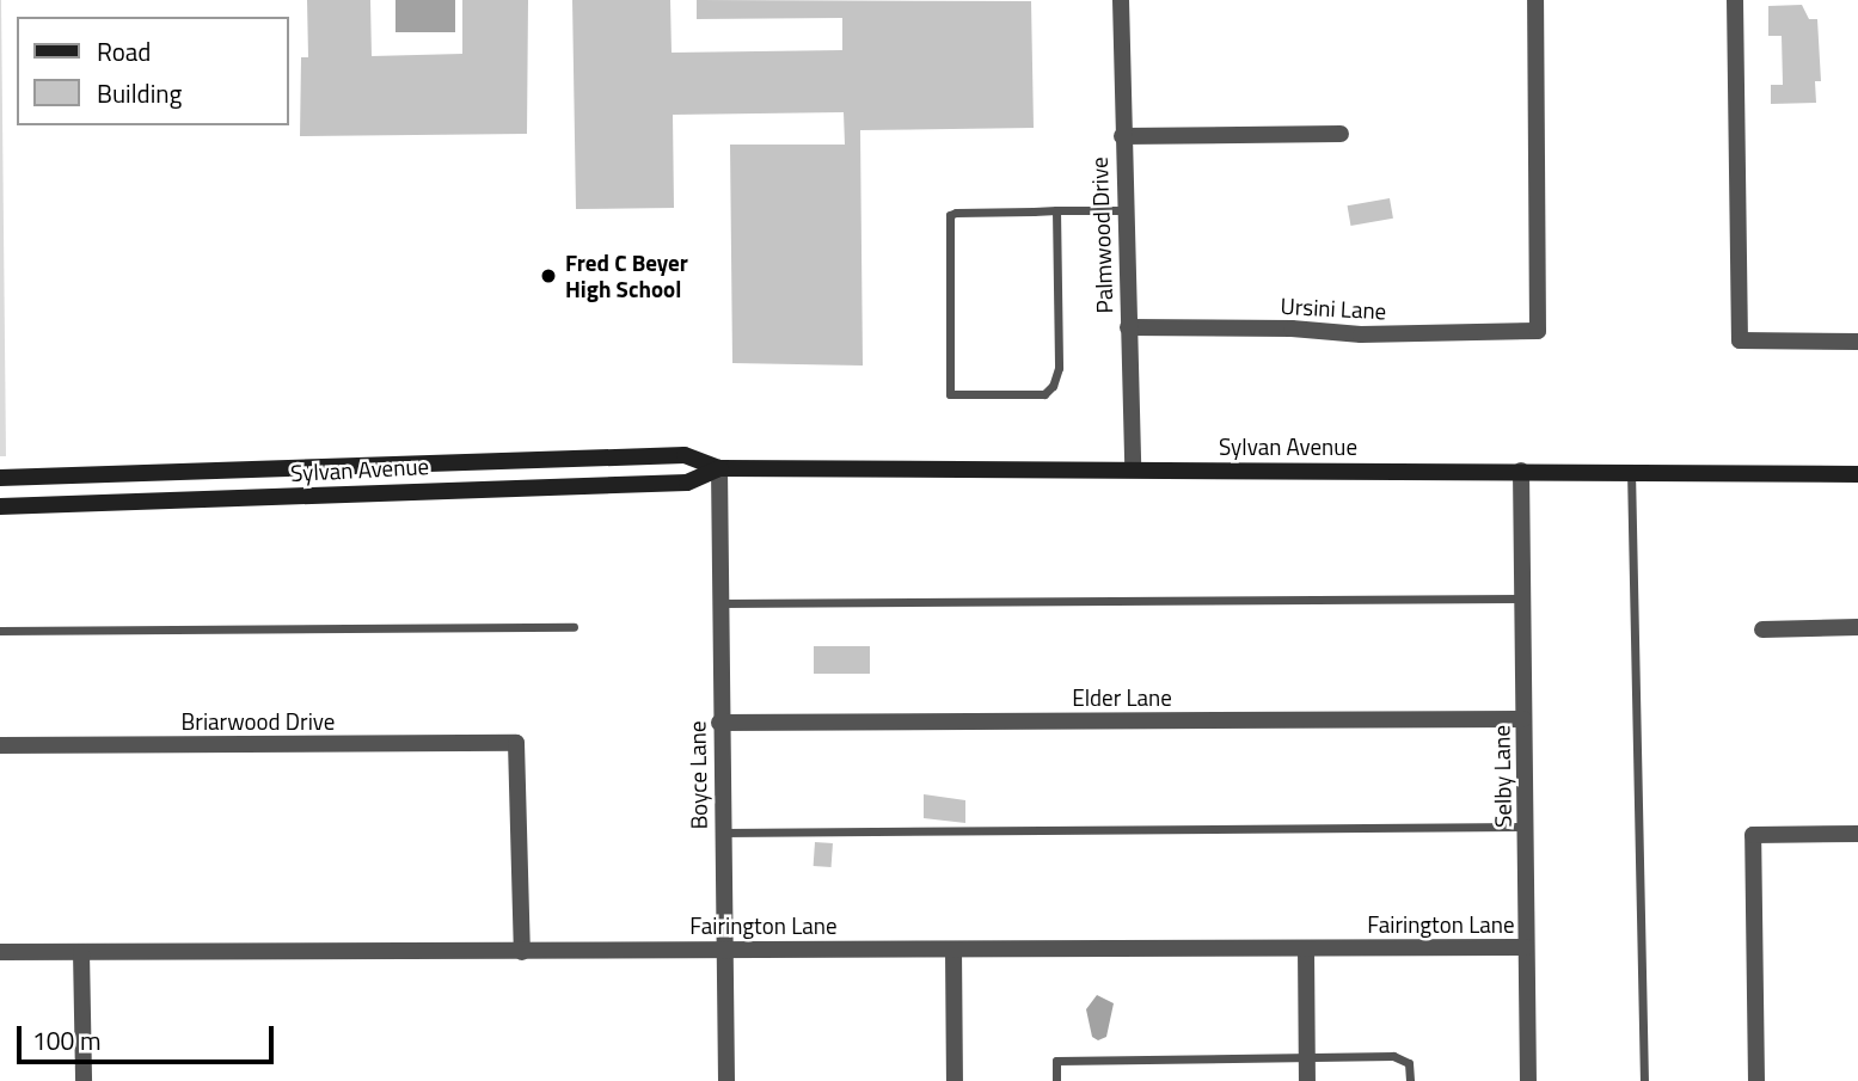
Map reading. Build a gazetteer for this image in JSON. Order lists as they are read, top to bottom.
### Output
{
  "streets": {
    "main road": ["Sylvan Avenue"],
    "street": [
      "Palmwood Drive",
      "Ursini Lane",
      "Elder Lane",
      "Briarwood Drive",
      "Boyce Lane",
      "Selby Lane",
      "Fairington Lane"
    ]
  },
  "crossings": [
    ["Palmwood Drive", "Ursini Lane"],
    ["Palmwood Drive", "Sylvan Avenue"],
    ["Sylvan Avenue", "Boyce Lane"],
    ["Sylvan Avenue", "Selby Lane"],
    ["Elder Lane", "Boyce Lane"],
    ["Elder Lane", "Selby Lane"],
    ["Briarwood Drive", "Fairington Lane"],
    ["Boyce Lane", "Fairington Lane"],
    ["Selby Lane", "Fairington Lane"]
  ],
  "places": ["Fred C Beyer High School"],
  "legend": ["Road", "Building"],
  "scale_bar": "100 m"
}
